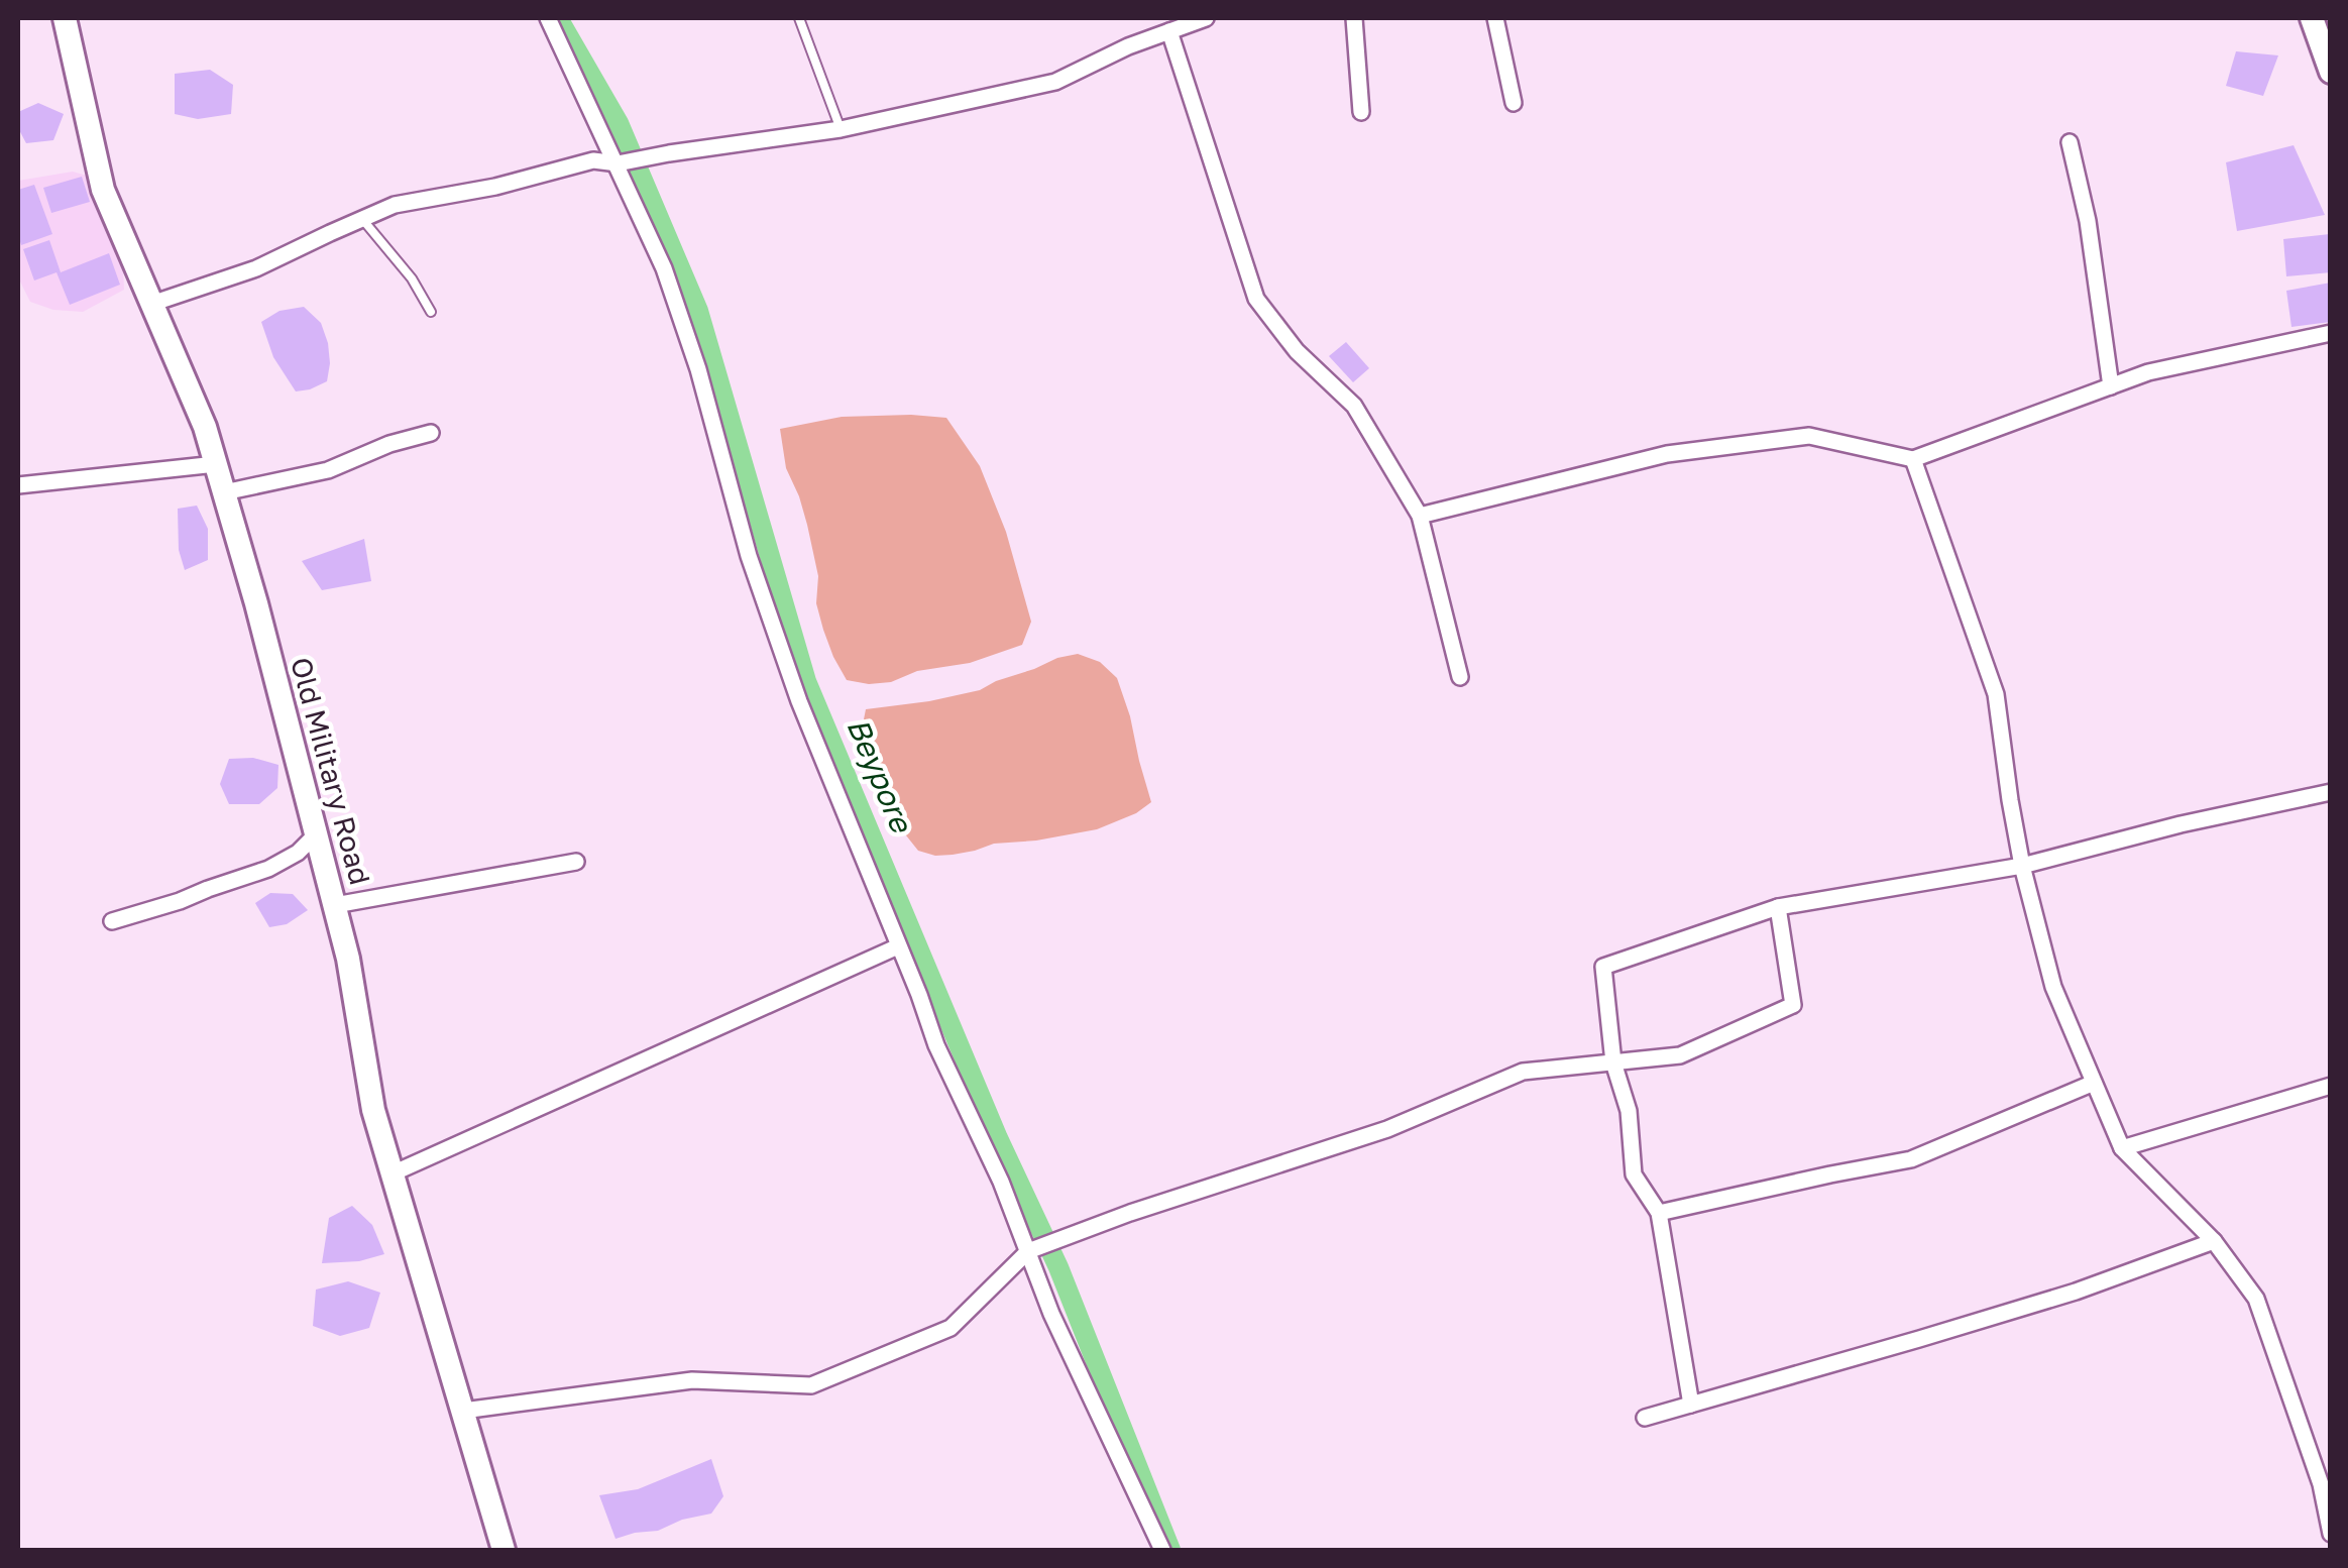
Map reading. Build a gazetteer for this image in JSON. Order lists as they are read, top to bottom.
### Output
{
  "streets": {
    "main road": ["Old Military Road"]
  },
  "water": ["Beypore"]
}
